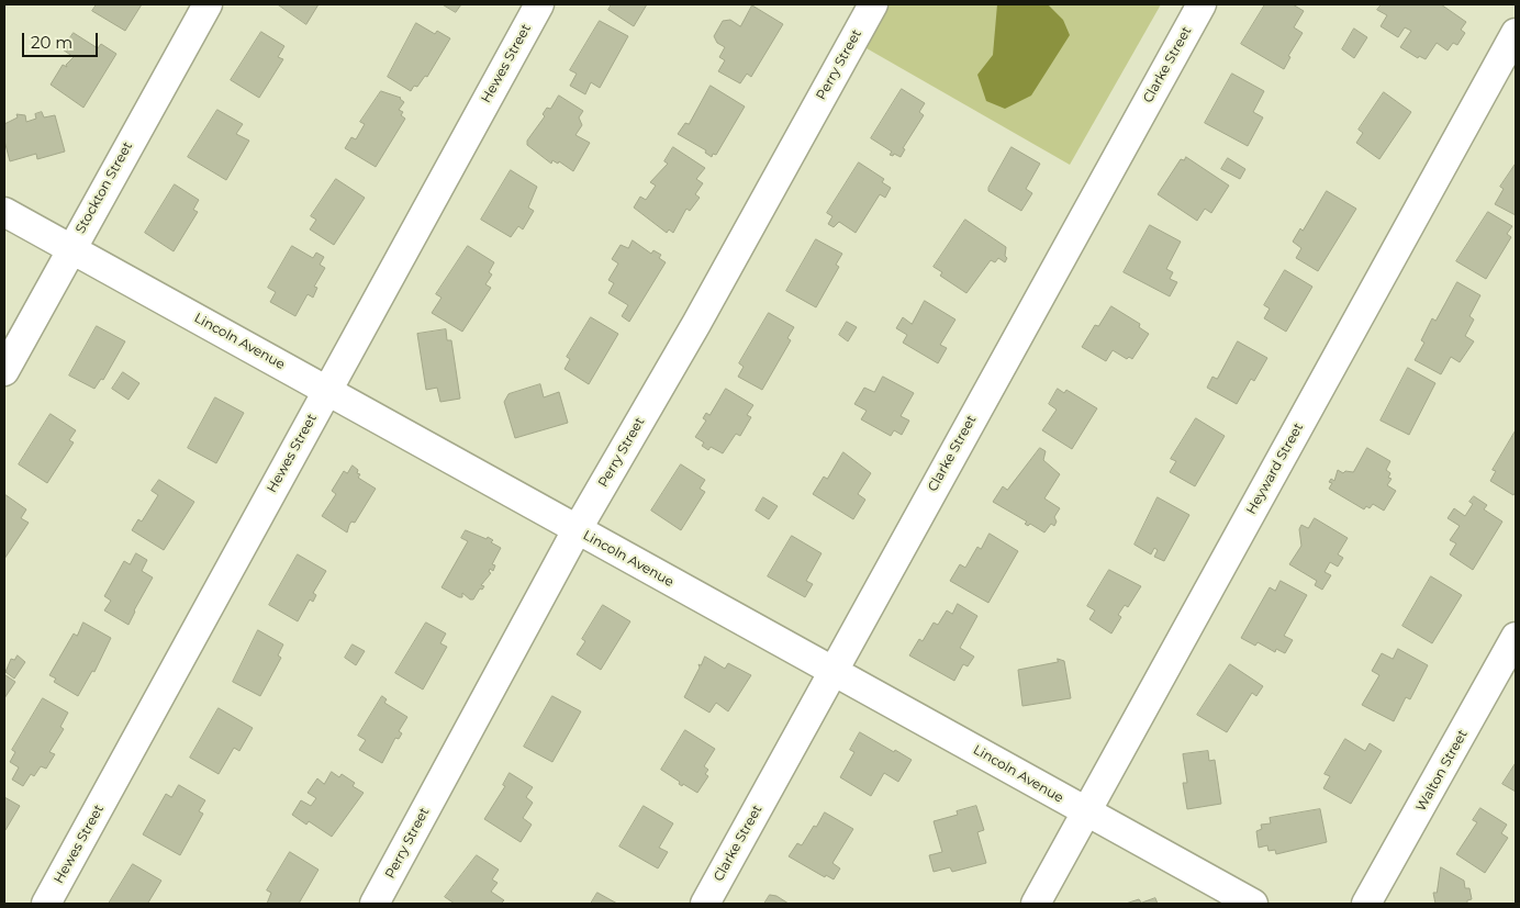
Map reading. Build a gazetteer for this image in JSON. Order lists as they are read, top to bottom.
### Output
{
  "streets": {
    "street": [
      "Hewes Street",
      "Perry Street",
      "Clarke Street",
      "Stockton Street",
      "Lincoln Avenue",
      "Heyward Street",
      "Walton Street"
    ]
  },
  "crossings": [
    ["Hewes Street", "Lincoln Avenue"],
    ["Perry Street", "Lincoln Avenue"],
    ["Clarke Street", "Lincoln Avenue"],
    ["Stockton Street", "Lincoln Avenue"],
    ["Lincoln Avenue", "Heyward Street"]
  ],
  "scale_bar": "20 m"
}
